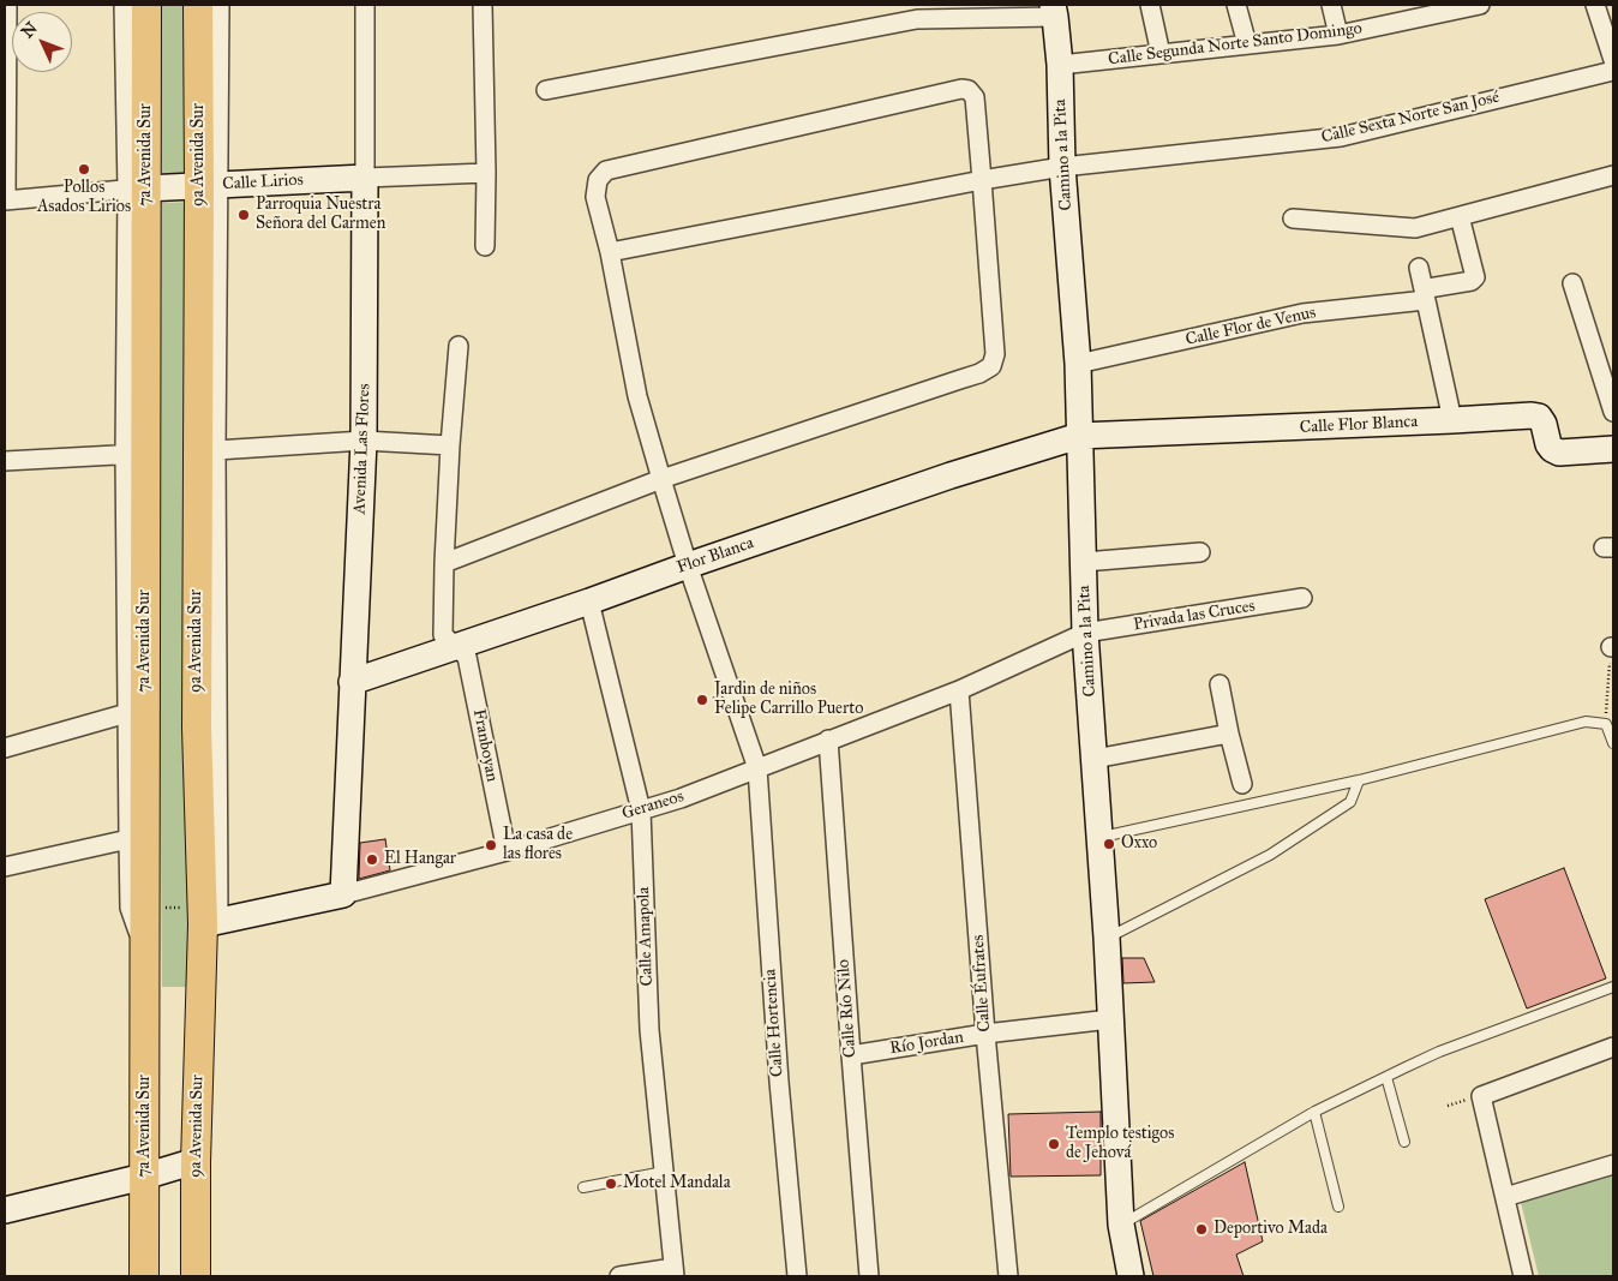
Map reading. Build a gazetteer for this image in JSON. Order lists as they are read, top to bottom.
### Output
{
  "streets": {
    "main road": ["7a Avenida Sur", "9a Avenida Sur"],
    "street": [
      "Calle Segunda Norte Santo Domingo",
      "Calle Sexta Norte San José",
      "Camino a la Pita",
      "Calle Lirios",
      "Calle Flor de Venus",
      "Calle Flor Blanca",
      "Avenida Las Flores",
      "Flor Blanca",
      "Privada las Cruces",
      "Franboyan",
      "Geraneos",
      "Calle Amapola",
      "Calle Éufrates",
      "Calle Río Nilo",
      "Calle Hortencia",
      "Río Jordan"
    ]
  },
  "crossings": [
    ["Calle Segunda Norte Santo Domingo", "Camino a la Pita"],
    ["Calle Sexta Norte San José", "Camino a la Pita"],
    ["Calle Sexta Norte San José", "Calle Hortencia"],
    ["7a Avenida Sur", "Calle Lirios"],
    ["9a Avenida Sur", "Calle Lirios"],
    ["9a Avenida Sur", "Geraneos"],
    ["Camino a la Pita", "Calle Flor de Venus"],
    ["Camino a la Pita", "Calle Flor Blanca"],
    ["Camino a la Pita", "Flor Blanca"],
    ["Camino a la Pita", "Privada las Cruces"],
    ["Camino a la Pita", "Geraneos"],
    ["Camino a la Pita", "Río Jordan"],
    ["Calle Lirios", "Avenida Las Flores"],
    ["Calle Flor Blanca", "Flor Blanca"],
    ["Avenida Las Flores", "Flor Blanca"],
    ["Avenida Las Flores", "Geraneos"],
    ["Flor Blanca", "Franboyan"],
    ["Flor Blanca", "Calle Amapola"],
    ["Flor Blanca", "Calle Hortencia"],
    ["Privada las Cruces", "Geraneos"],
    ["Franboyan", "Geraneos"],
    ["Geraneos", "Calle Amapola"],
    ["Geraneos", "Calle Éufrates"],
    ["Geraneos", "Calle Río Nilo"],
    ["Geraneos", "Calle Hortencia"],
    ["Calle Éufrates", "Río Jordan"],
    ["Calle Río Nilo", "Río Jordan"]
  ],
  "places": [
    "Pollos Asados Lirios",
    "Parroquia Nuestra Señora del Carmen",
    "Jardin de niños Felipe Carrillo Puerto",
    "Oxxo",
    "La casa de las flores",
    "El Hangar",
    "Templo testigos de Jehová",
    "Motel Mandala",
    "Deportivo Mada"
  ],
  "north": "top left"
}
